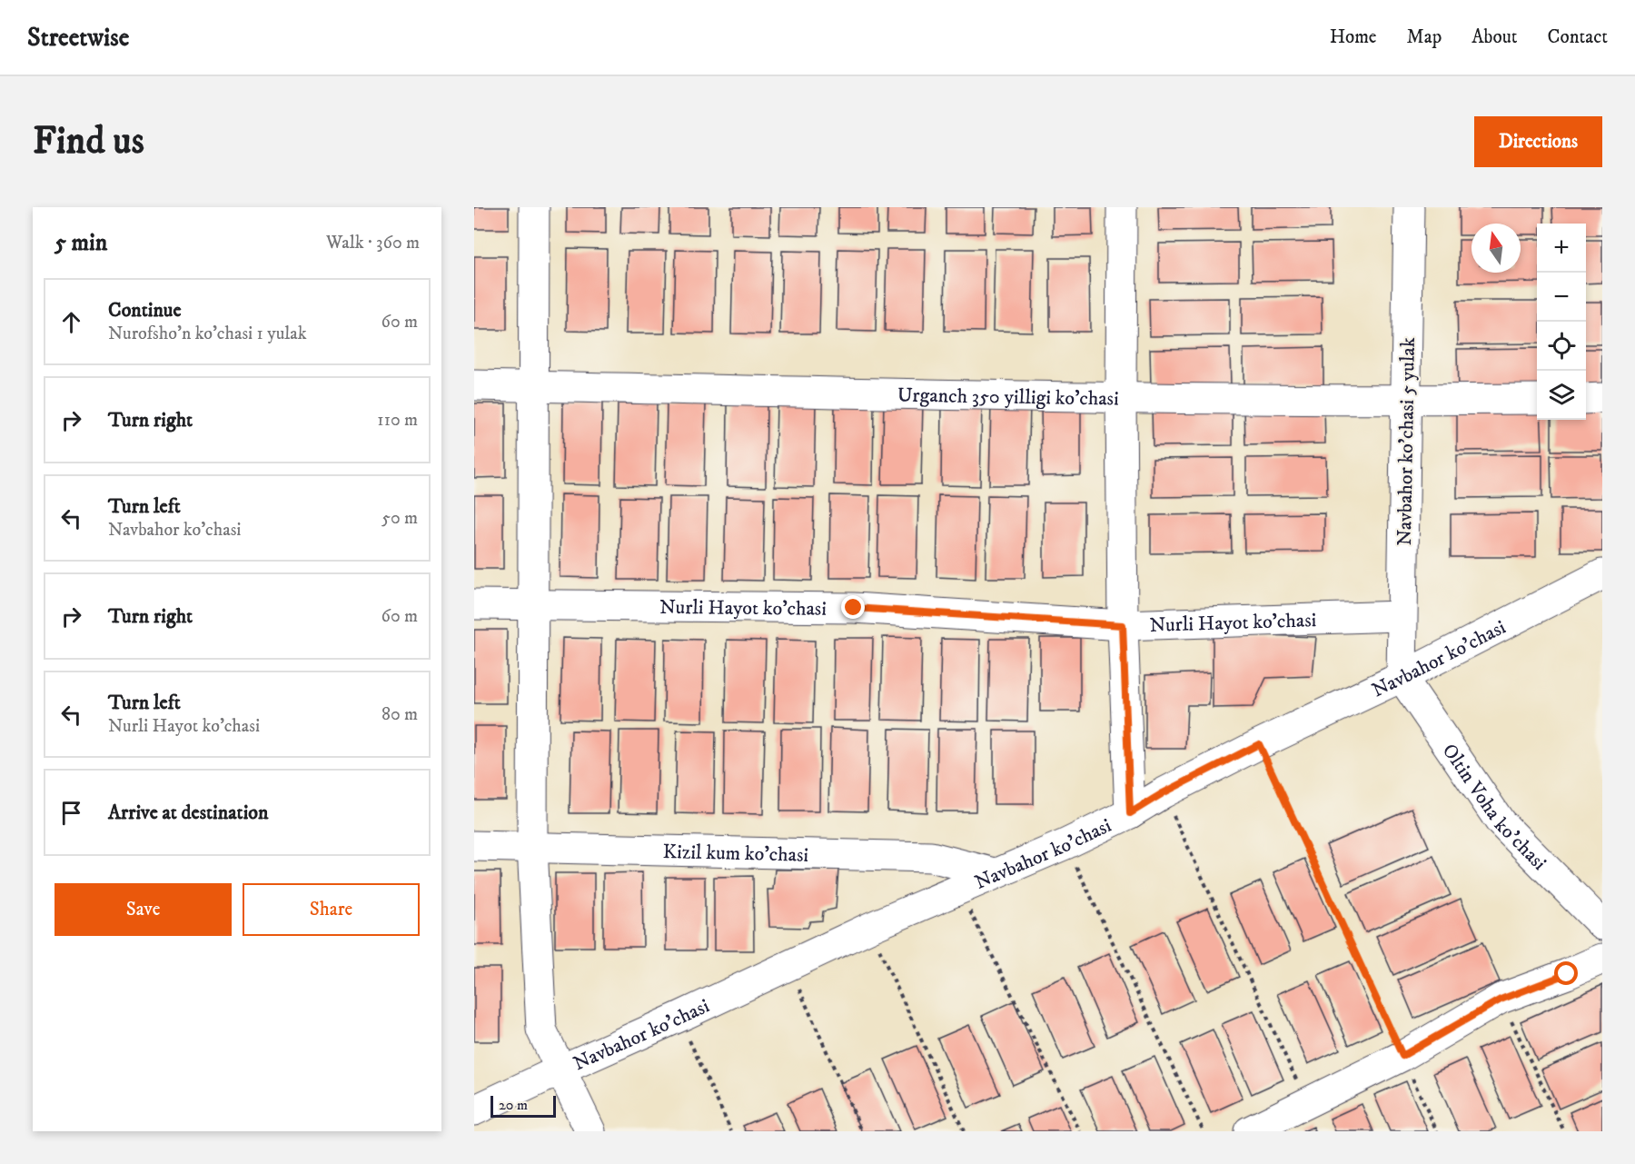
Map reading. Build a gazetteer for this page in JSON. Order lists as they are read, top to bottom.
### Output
{
  "streets": {
    "street": [
      "Urganch 350 yilligi ko'chasi",
      "Navbahor ko'chasi 5 yulak",
      "Nurli Hayot ko'chasi",
      "Navbahor ko'chasi",
      "Oltin Voha ko'chasi",
      "Kizil kum ko'chasi"
    ]
  },
  "crossings": [
    ["Urganch 350 yilligi ko'chasi", "Navbahor ko'chasi 5 yulak"],
    ["Navbahor ko'chasi 5 yulak", "Nurli Hayot ko'chasi"],
    ["Navbahor ko'chasi 5 yulak", "Navbahor ko'chasi"],
    ["Navbahor ko'chasi 5 yulak", "Oltin Voha ko'chasi"],
    ["Navbahor ko'chasi", "Oltin Voha ko'chasi"],
    ["Navbahor ko'chasi", "Kizil kum ko'chasi"]
  ],
  "scale_bar": "20 m",
  "north": "top",
  "page": {
    "header": "Streetwise",
    "nav": [
      "Home",
      "Map",
      "About",
      "Contact"
    ],
    "buttons": [
      "Directions",
      ["Save", "Share"]
    ],
    "title": "Find us",
    "heading": ["5 min", "Walk · 360 m"],
    "map_buttons": ["+", "−"],
    "list": [
      ["Continue", "Nurofsho'n ko'chasi 1 yulak", "60 m"],
      ["Turn right", "110 m"],
      ["Turn left", "Navbahor ko'chasi", "50 m"],
      ["Turn right", "60 m"],
      ["Turn left", "Nurli Hayot ko'chasi", "80 m"],
      "Arrive at destination"
    ],
    "scale": "20 m"
  }
}
